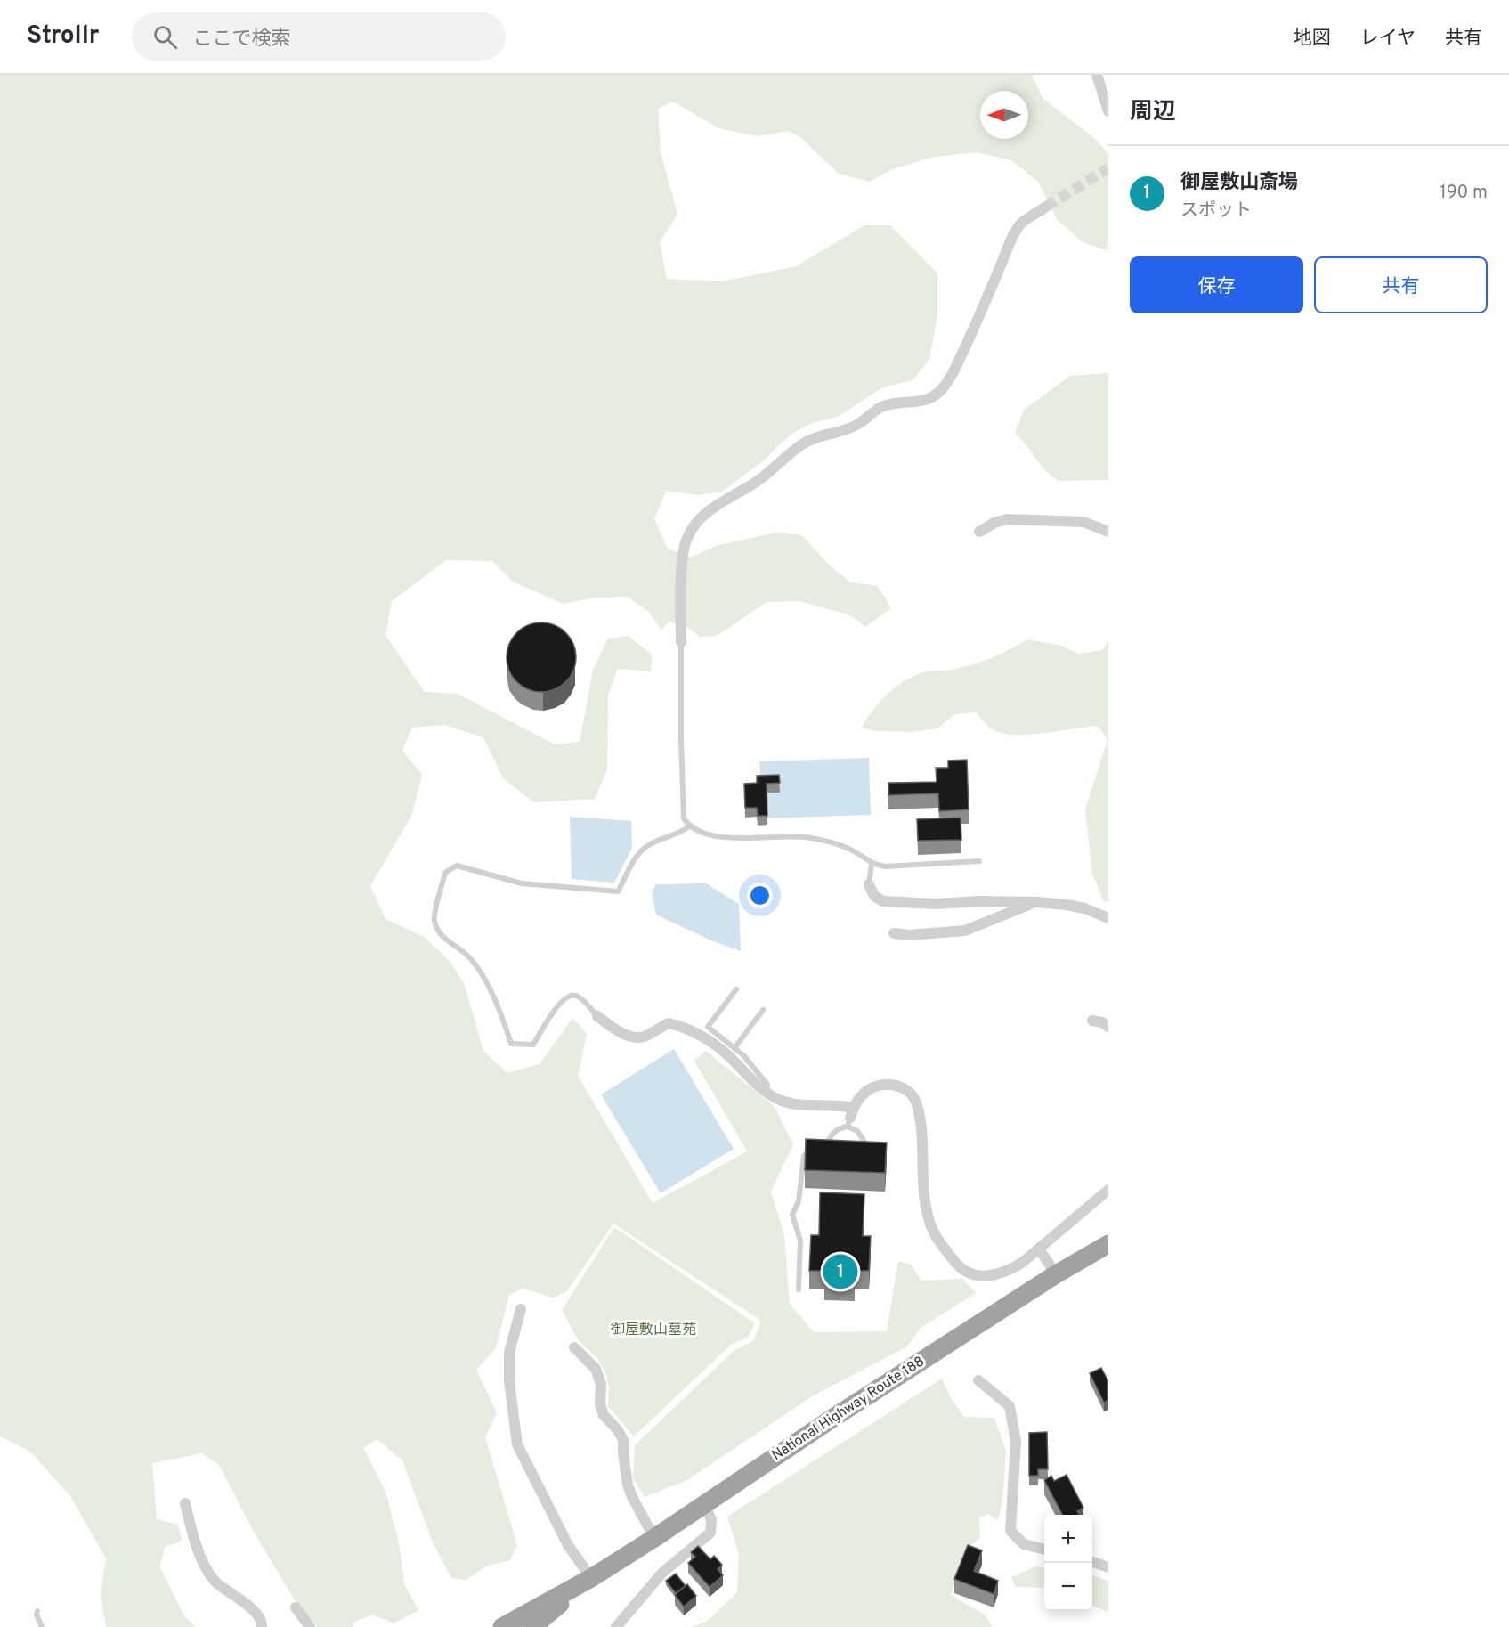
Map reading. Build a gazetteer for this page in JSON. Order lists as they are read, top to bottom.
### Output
{
  "streets": {
    "highway": ["National Highway Route 188"]
  },
  "parks": ["御屋敷山墓苑"],
  "north": "left",
  "page": {
    "header": "Strollr",
    "search": "ここで検索",
    "nav": ["地図", "レイヤ", "共有"],
    "heading": "周辺",
    "list": [
      {
        "mark": "1",
        "name": "御屋敷山斎場",
        "note": "スポット",
        "value": "190 m"
      }
    ],
    "buttons": ["保存", "共有"],
    "pins": "1",
    "map_buttons": ["+", "−"]
  }
}
